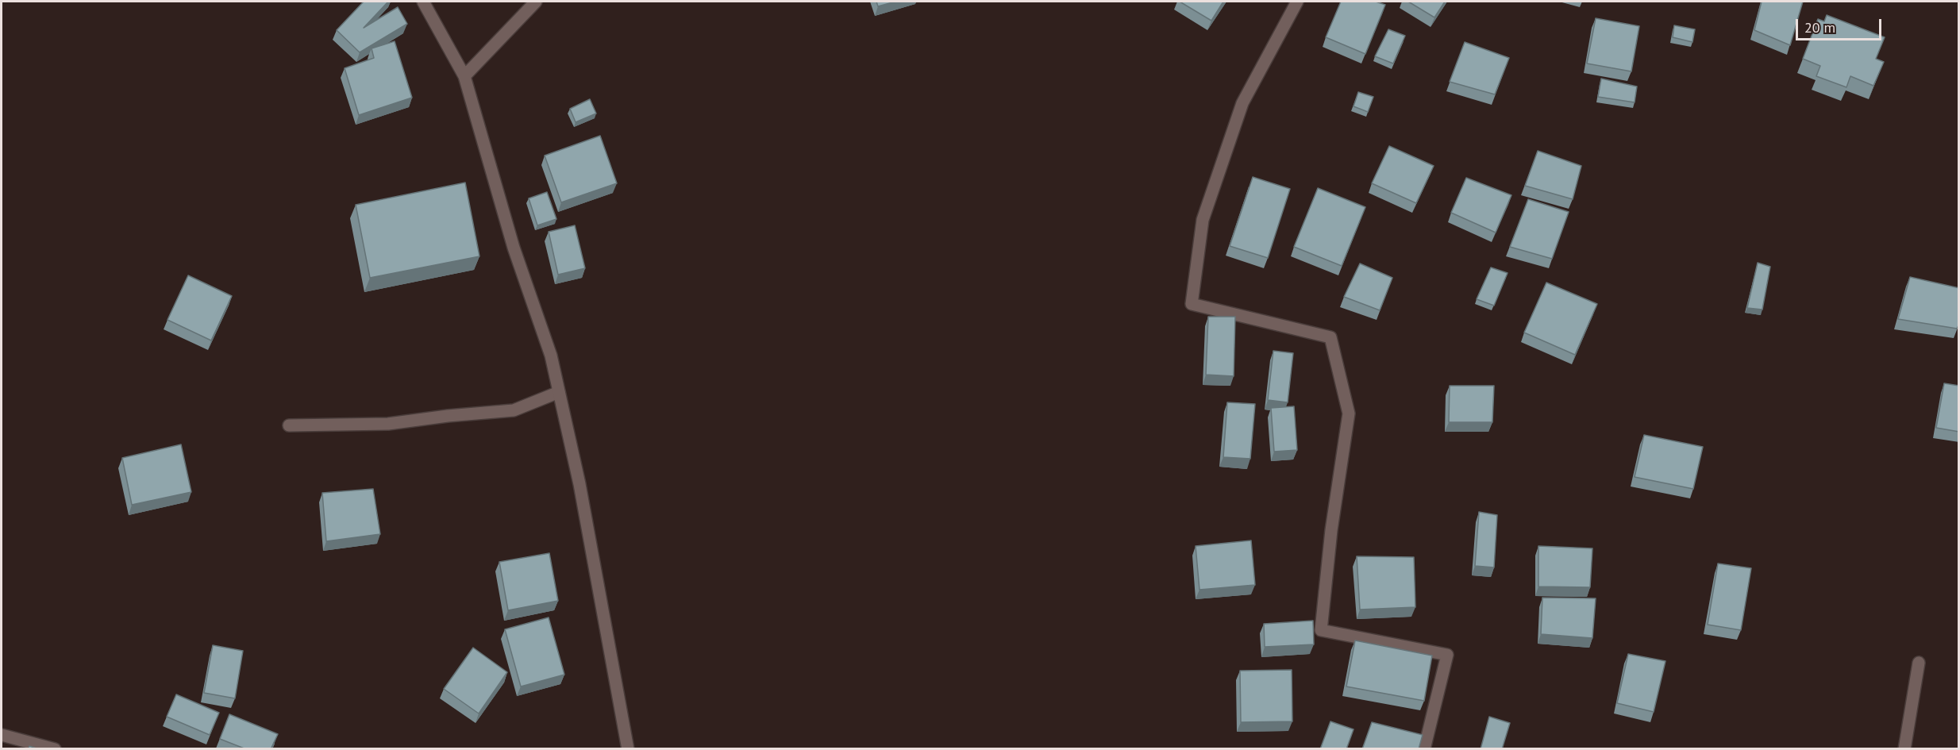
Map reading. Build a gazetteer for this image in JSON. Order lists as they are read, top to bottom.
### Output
{
  "scale_bar": "20 m"
}
